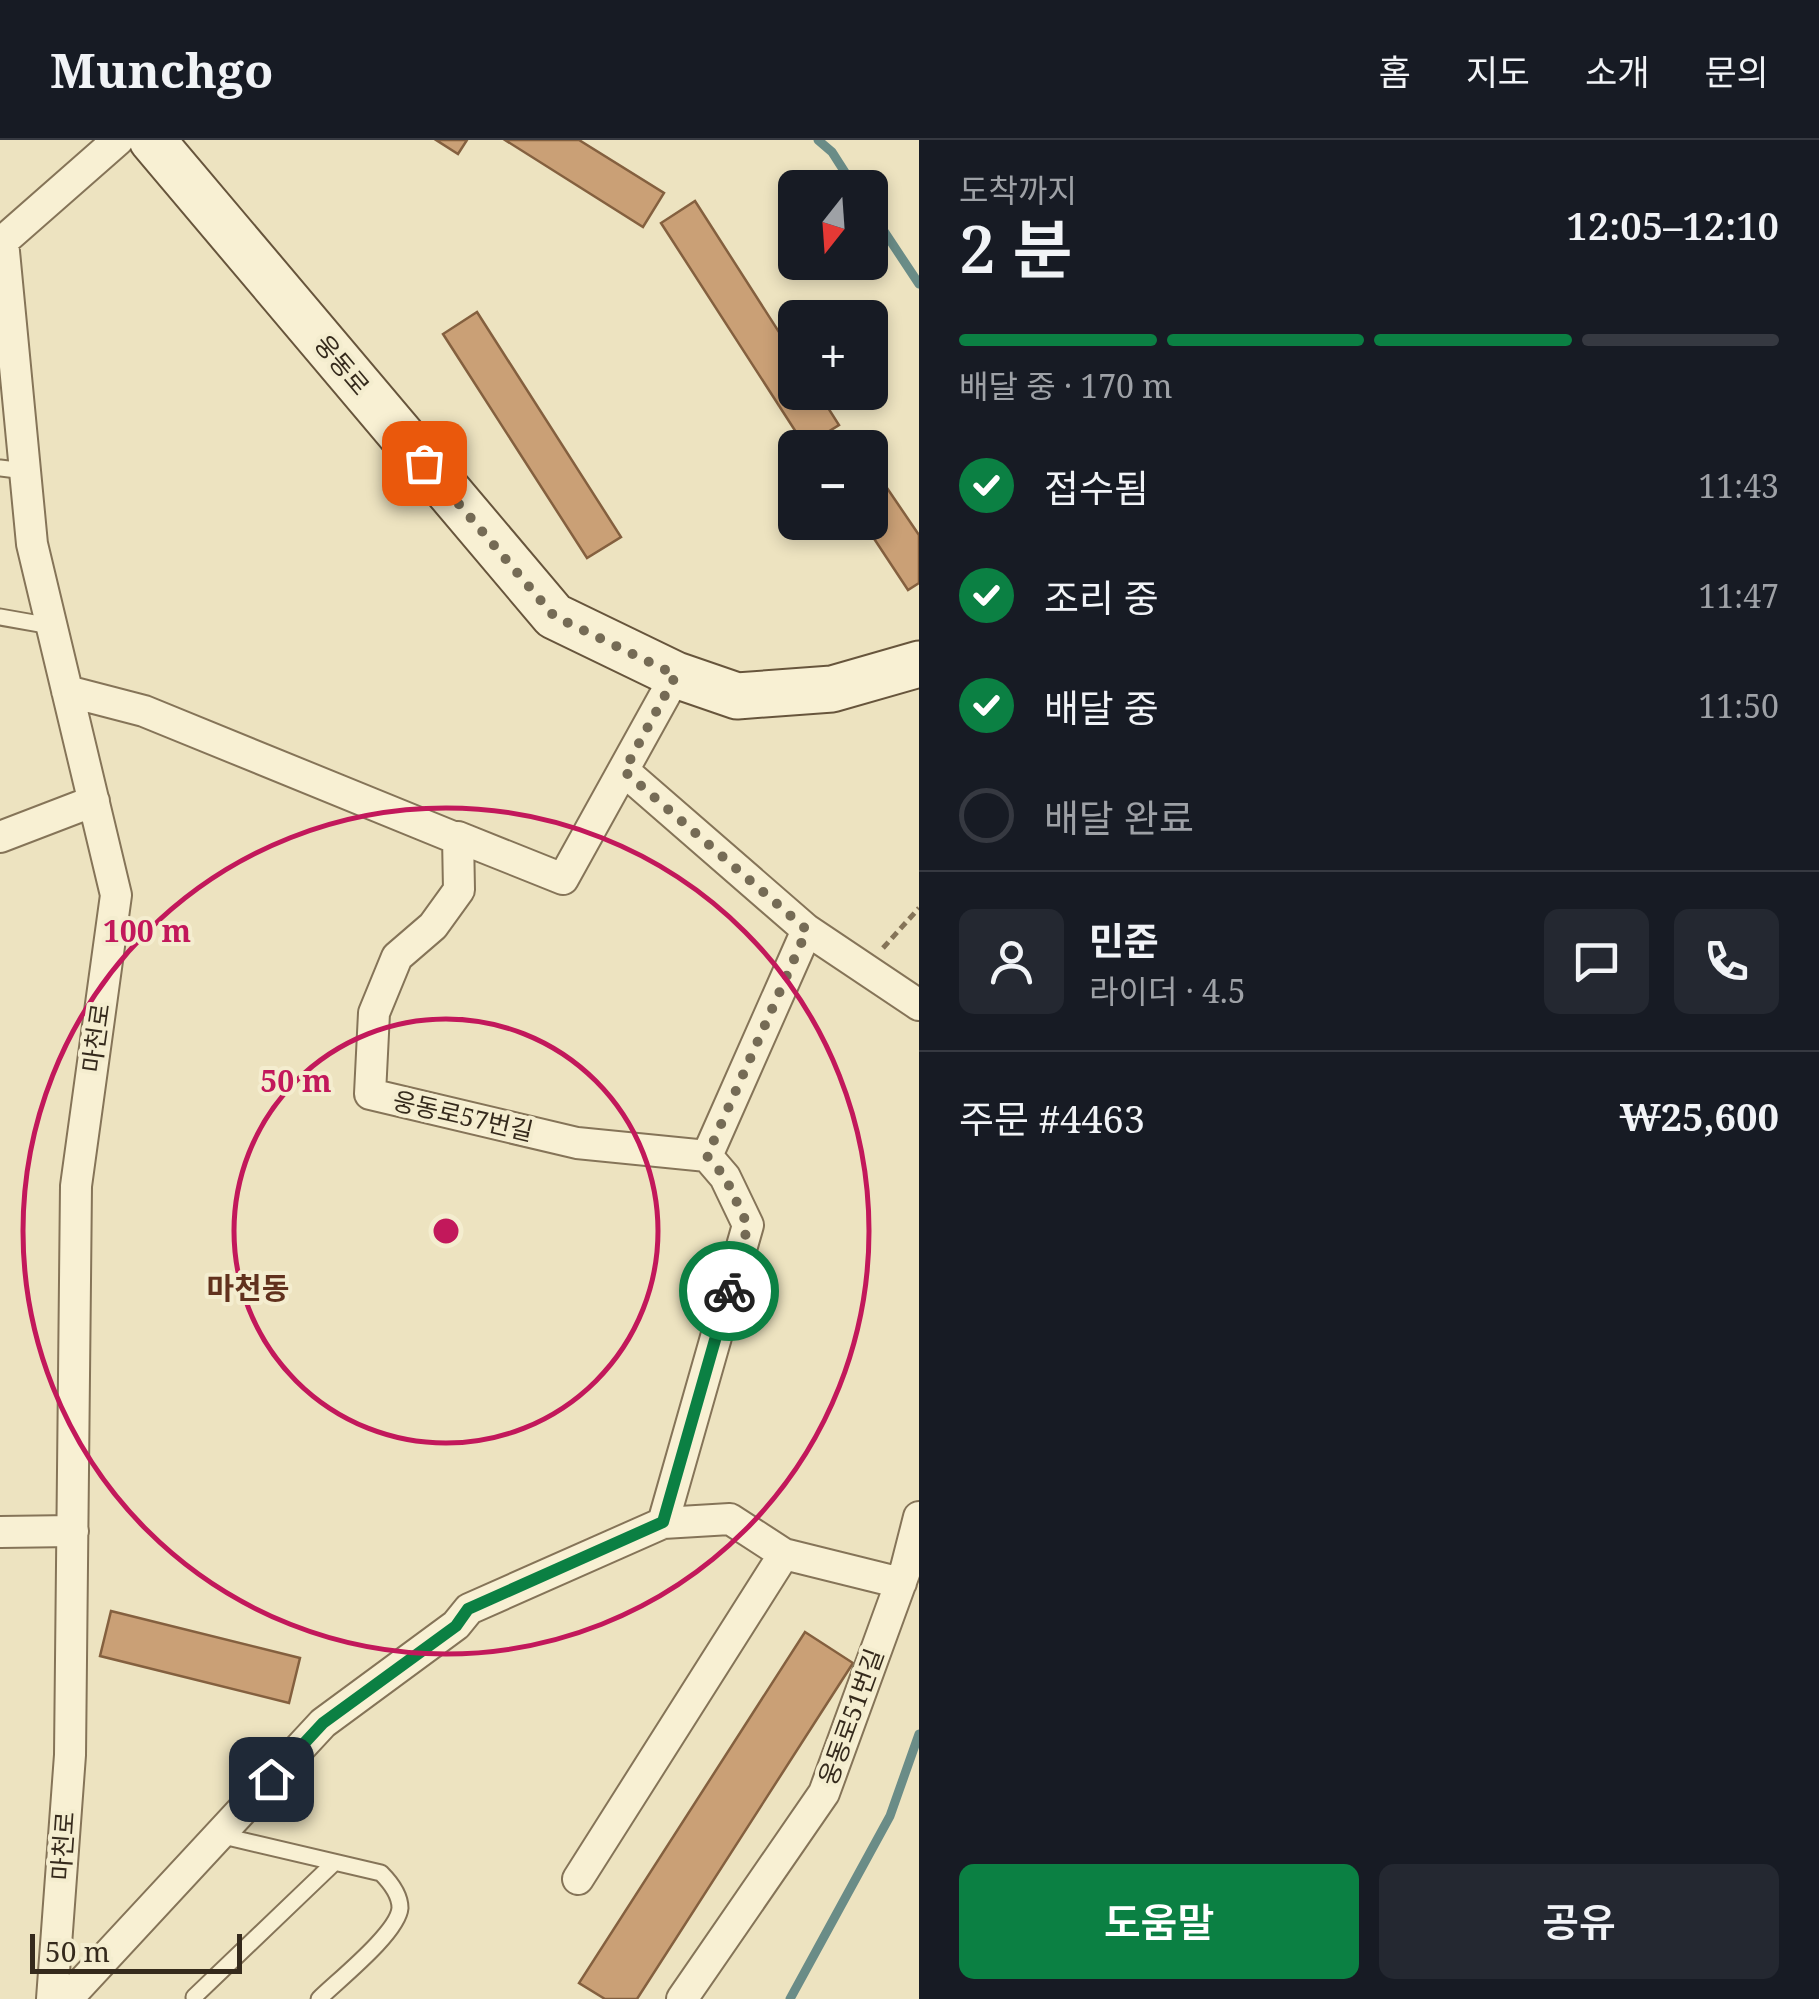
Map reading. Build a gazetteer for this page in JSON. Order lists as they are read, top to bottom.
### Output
{
  "streets": {
    "main road": ["웅동로"],
    "street": ["마천로", "웅동로57번길", "웅동로51번길"]
  },
  "districts": ["마천동"],
  "scale_bar": "50 m",
  "north": "bottom",
  "page": {
    "header": "Munchgo",
    "nav": [
      "홈",
      "지도",
      "소개",
      "문의"
    ],
    "heading": ["2 분", "도착까지", "12:05–12:10"],
    "panel": [
      "민준",
      "라이더 · 4.5",
      "주문 #4463",
      "₩25,600"
    ],
    "map_buttons": ["+", "−"],
    "bar": "배달 중 · 170 m",
    "list": [
      ["접수됨", "11:43"],
      ["조리 중", "11:47"],
      ["배달 중", "11:50"],
      "배달 완료"
    ],
    "buttons": ["도움말", "공유"],
    "scale": "50 m"
  },
  "rings": ["100 m", "50 m"]
}
